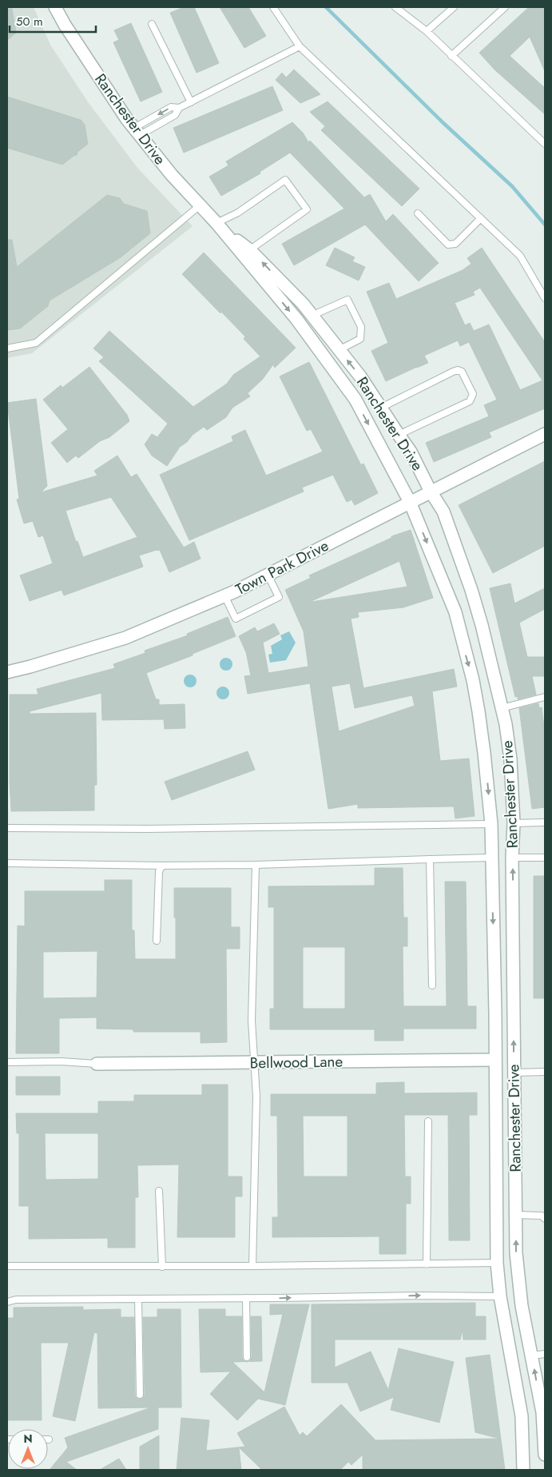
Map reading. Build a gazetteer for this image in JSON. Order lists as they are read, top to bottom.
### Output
{
  "streets": {
    "street": ["Ranchester Drive", "Town Park Drive", "Bellwood Lane"]
  },
  "crossings": [
    ["Ranchester Drive", "Town Park Drive"],
    ["Ranchester Drive", "Bellwood Lane"]
  ],
  "scale_bar": "50 m",
  "north": "top"
}
